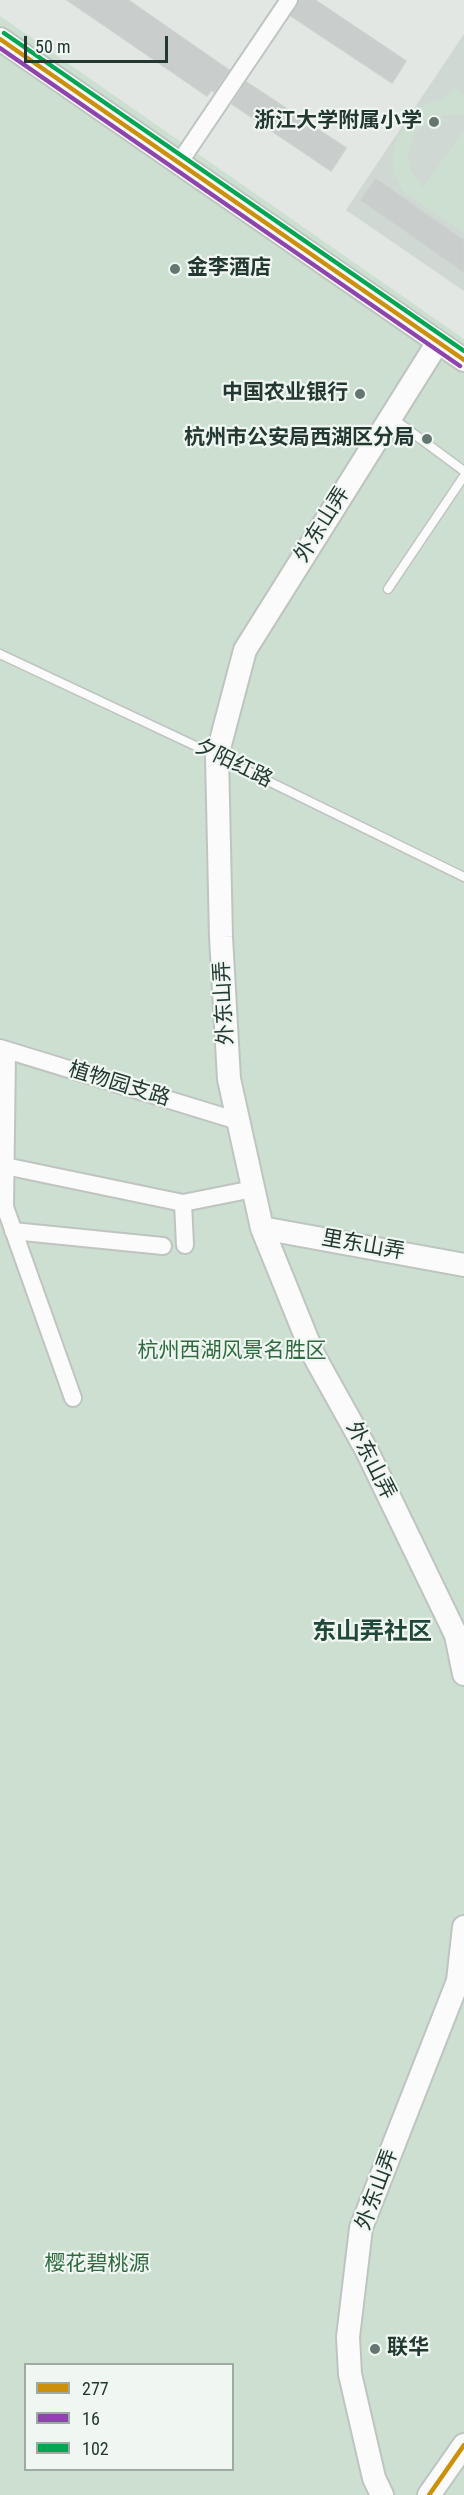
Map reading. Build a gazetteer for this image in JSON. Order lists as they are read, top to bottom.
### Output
{
  "streets": {
    "street": ["外东山弄", "植物园支路", "里东山弄"],
    "lane": ["夕阳红路"]
  },
  "crossings": [
    ["外东山弄", "夕阳红路"],
    ["外东山弄", "植物园支路"],
    ["外东山弄", "里东山弄"]
  ],
  "districts": ["东山弄社区"],
  "parks": ["杭州西湖风景名胜区", "樱花碧桃源"],
  "places": [
    "浙江大学附属小学",
    "金李酒店",
    "中国农业银行",
    "杭州市公安局西湖区分局",
    "联华"
  ],
  "lines": ["transit line 102", "transit line 277", "transit line 16"],
  "legend": ["277", "16", "102"],
  "scale_bar": "50 m"
}
